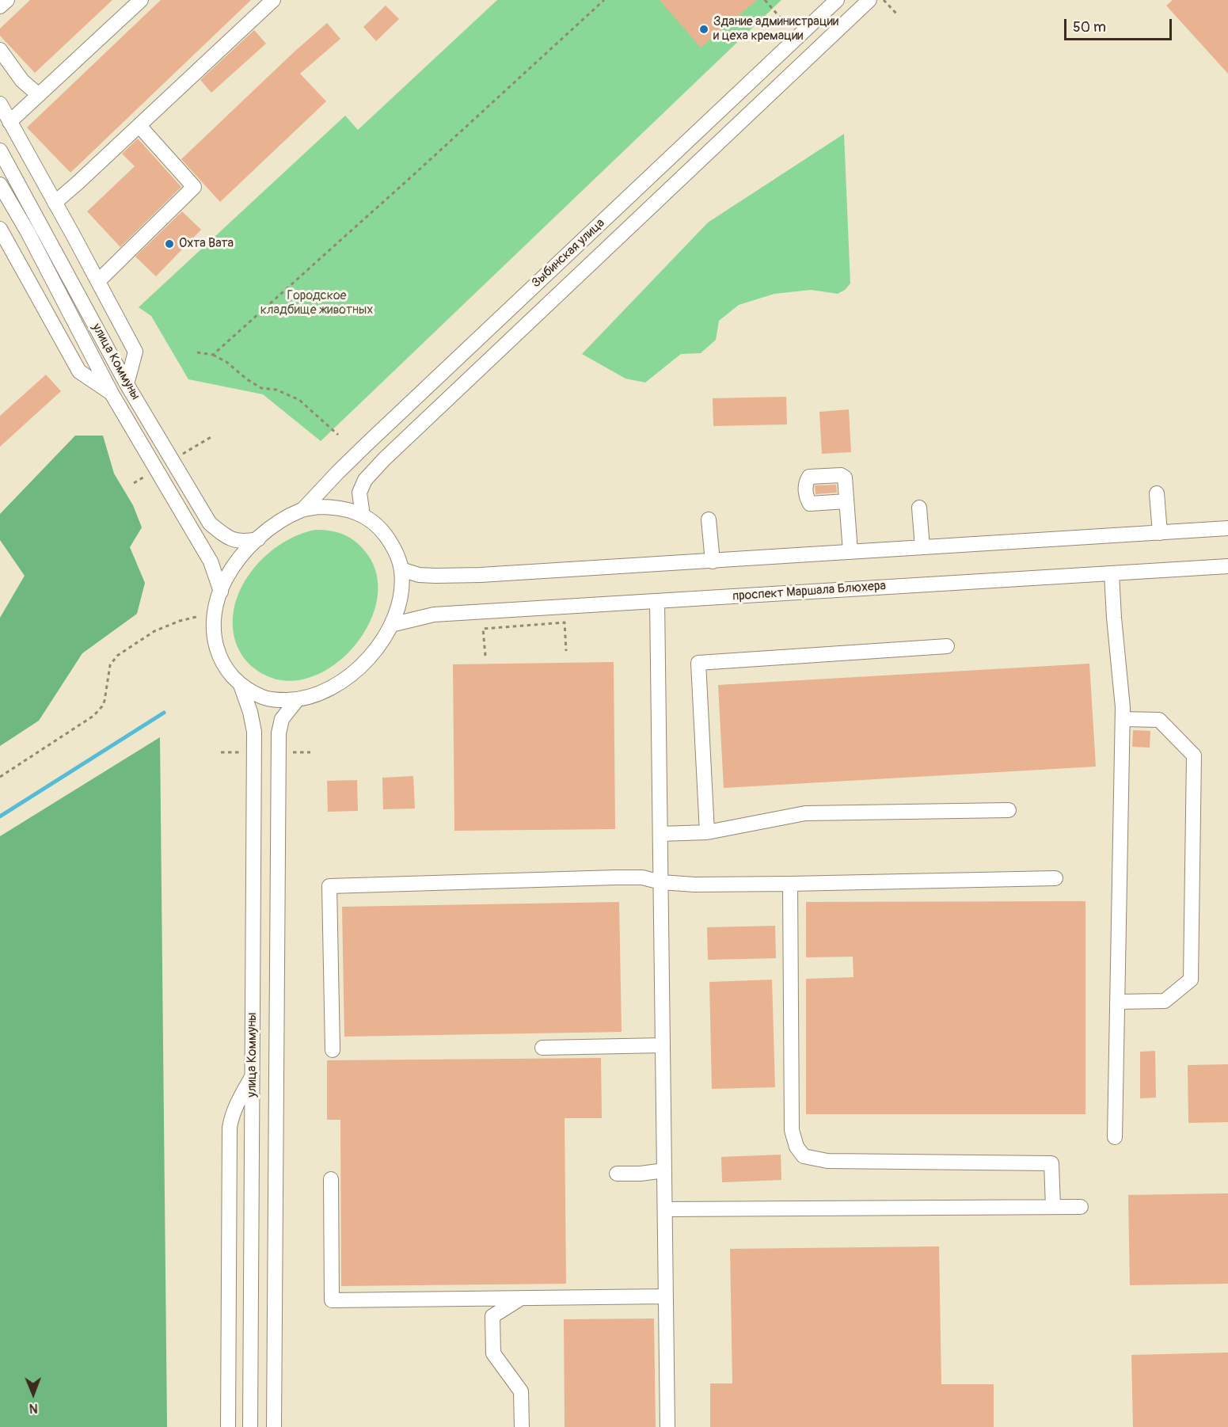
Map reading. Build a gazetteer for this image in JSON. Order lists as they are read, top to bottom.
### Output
{
  "streets": {
    "street": ["Зыбинская улица", "улица Коммуны", "проспект Маршала Блюхера"]
  },
  "parks": ["Городское кладбище животных"],
  "places": ["Здание администрации и цеха кремации", "Охта Вата"],
  "scale_bar": "50 m",
  "north": "bottom"
}
